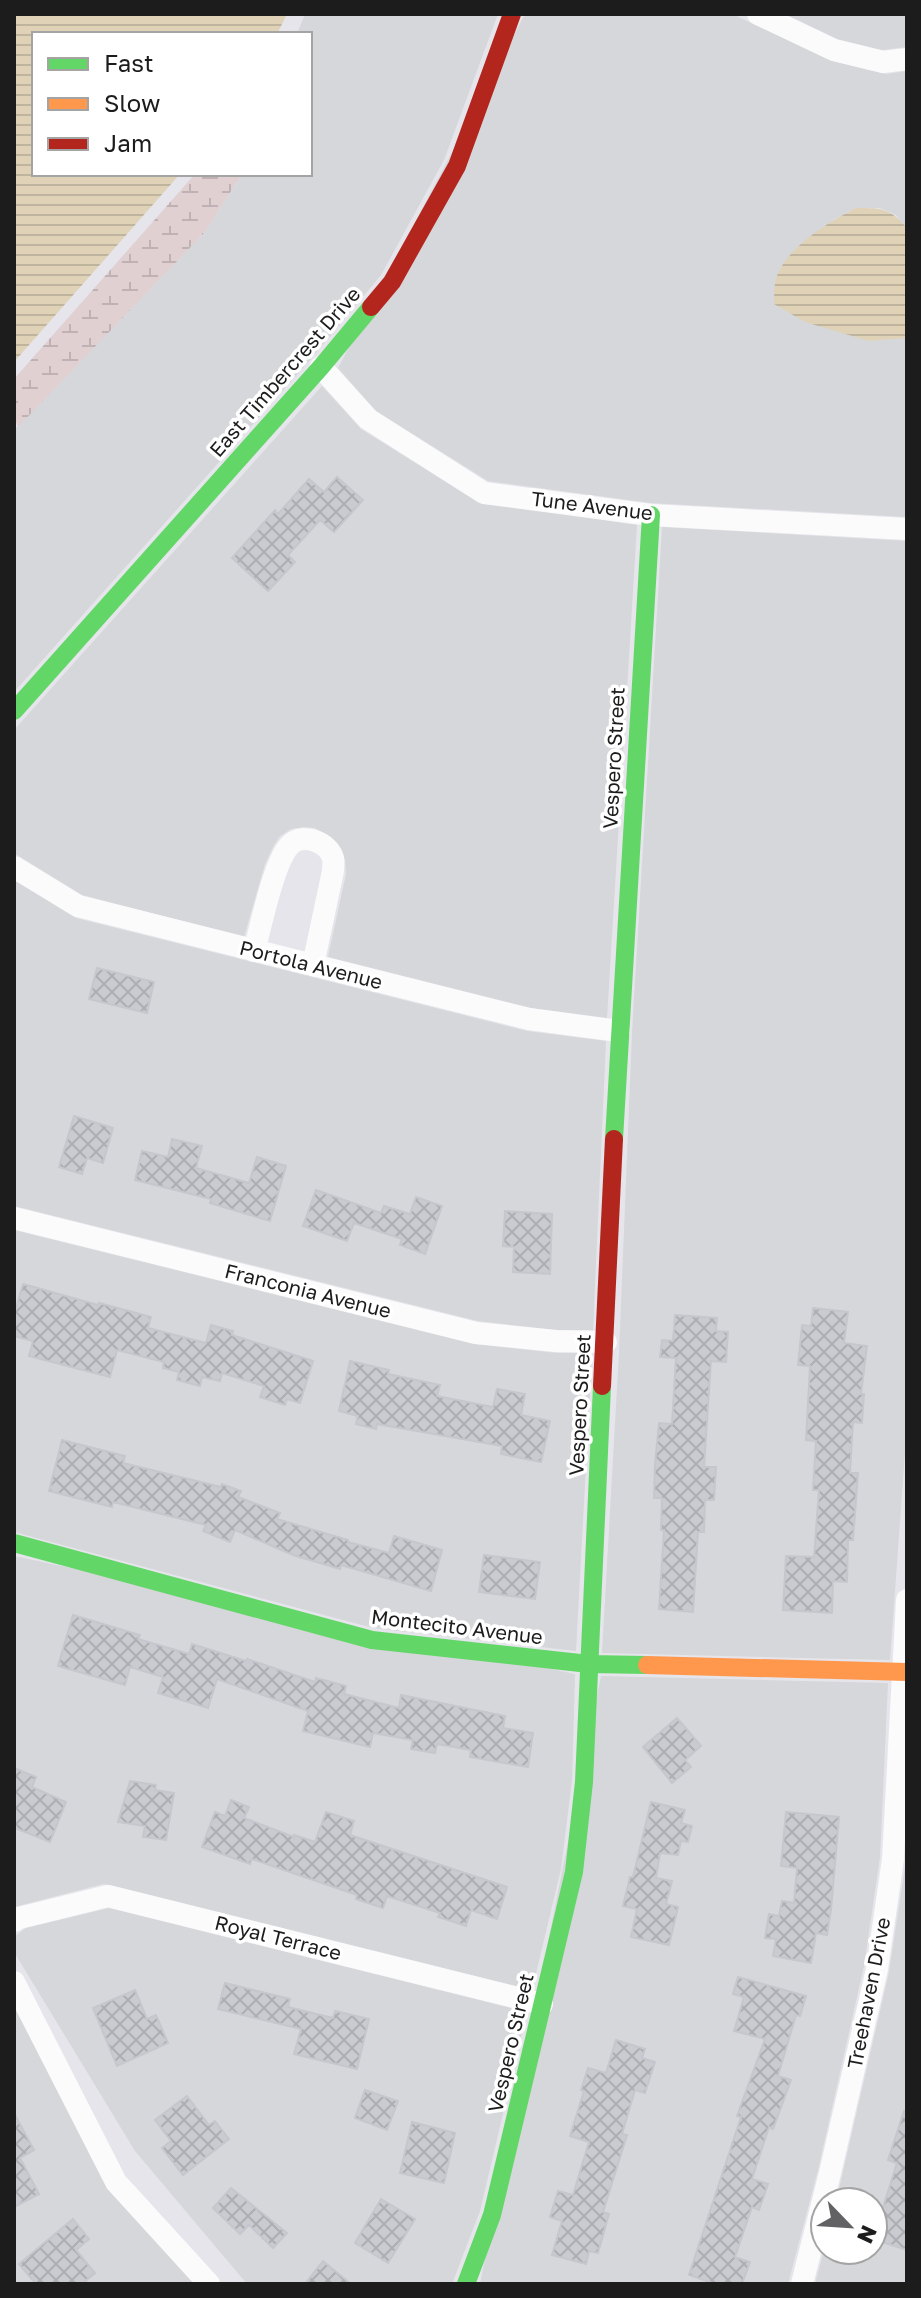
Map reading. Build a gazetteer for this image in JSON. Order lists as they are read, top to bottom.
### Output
{
  "streets": {
    "street": [
      "East Timbercrest Drive",
      "Tune Avenue",
      "Vespero Street",
      "Portola Avenue",
      "Franconia Avenue",
      "Montecito Avenue",
      "Royal Terrace",
      "Treehaven Drive"
    ]
  },
  "crossings": [
    ["East Timbercrest Drive", "Tune Avenue"],
    ["Tune Avenue", "Vespero Street"],
    ["Vespero Street", "Portola Avenue"],
    ["Vespero Street", "Franconia Avenue"],
    ["Vespero Street", "Montecito Avenue"],
    ["Vespero Street", "Royal Terrace"],
    ["Montecito Avenue", "Treehaven Drive"]
  ],
  "legend": ["Fast", "Slow", "Jam"],
  "north": "bottom right"
}
